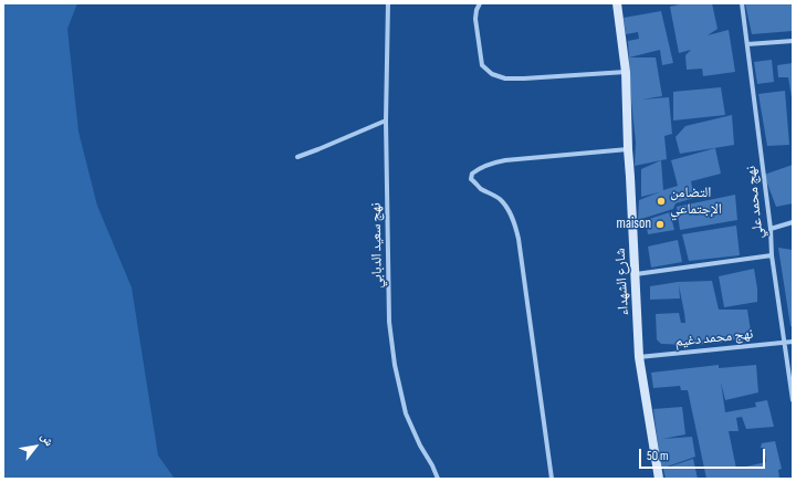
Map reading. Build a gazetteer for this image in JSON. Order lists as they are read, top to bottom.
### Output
{
  "streets": {
    "main road": ["شارع الشهداء"],
    "street": ["نهج محمد علي", "نهج سعيد الدبابي", "نهج محمد دغيم"]
  },
  "crossings": [
    ["نهج محمد علي", "نهج محمد دغيم"],
    ["شارع الشهداء", "نهج محمد دغيم"]
  ],
  "places": ["التضامن الإجتماعي", "maison"],
  "scale_bar": "50 m",
  "north": "top right"
}
